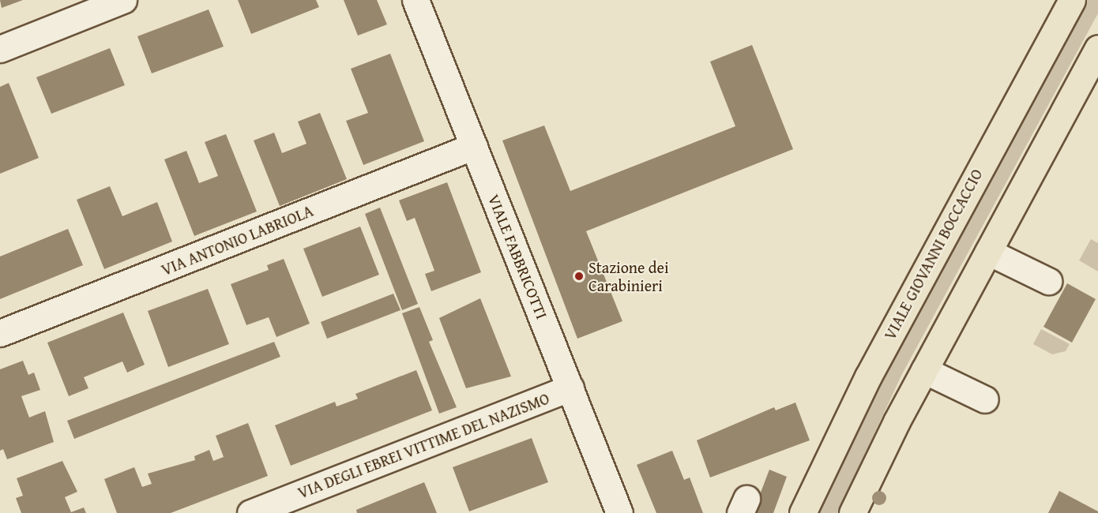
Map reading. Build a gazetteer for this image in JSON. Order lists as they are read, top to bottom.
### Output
{
  "streets": {
    "main road": ["VIALE GIOVANNI BOCCACCIO"],
    "street": ["VIA ANTONIO LABRIOLA", "VIALE FABBRICOTTI", "VIA DEGLI EBREI VITTIME DEL NAZISMO"]
  },
  "crossings": [
    ["VIA ANTONIO LABRIOLA", "VIALE FABBRICOTTI"],
    ["VIALE FABBRICOTTI", "VIA DEGLI EBREI VITTIME DEL NAZISMO"]
  ],
  "places": ["Stazione dei Carabinieri"]
}
